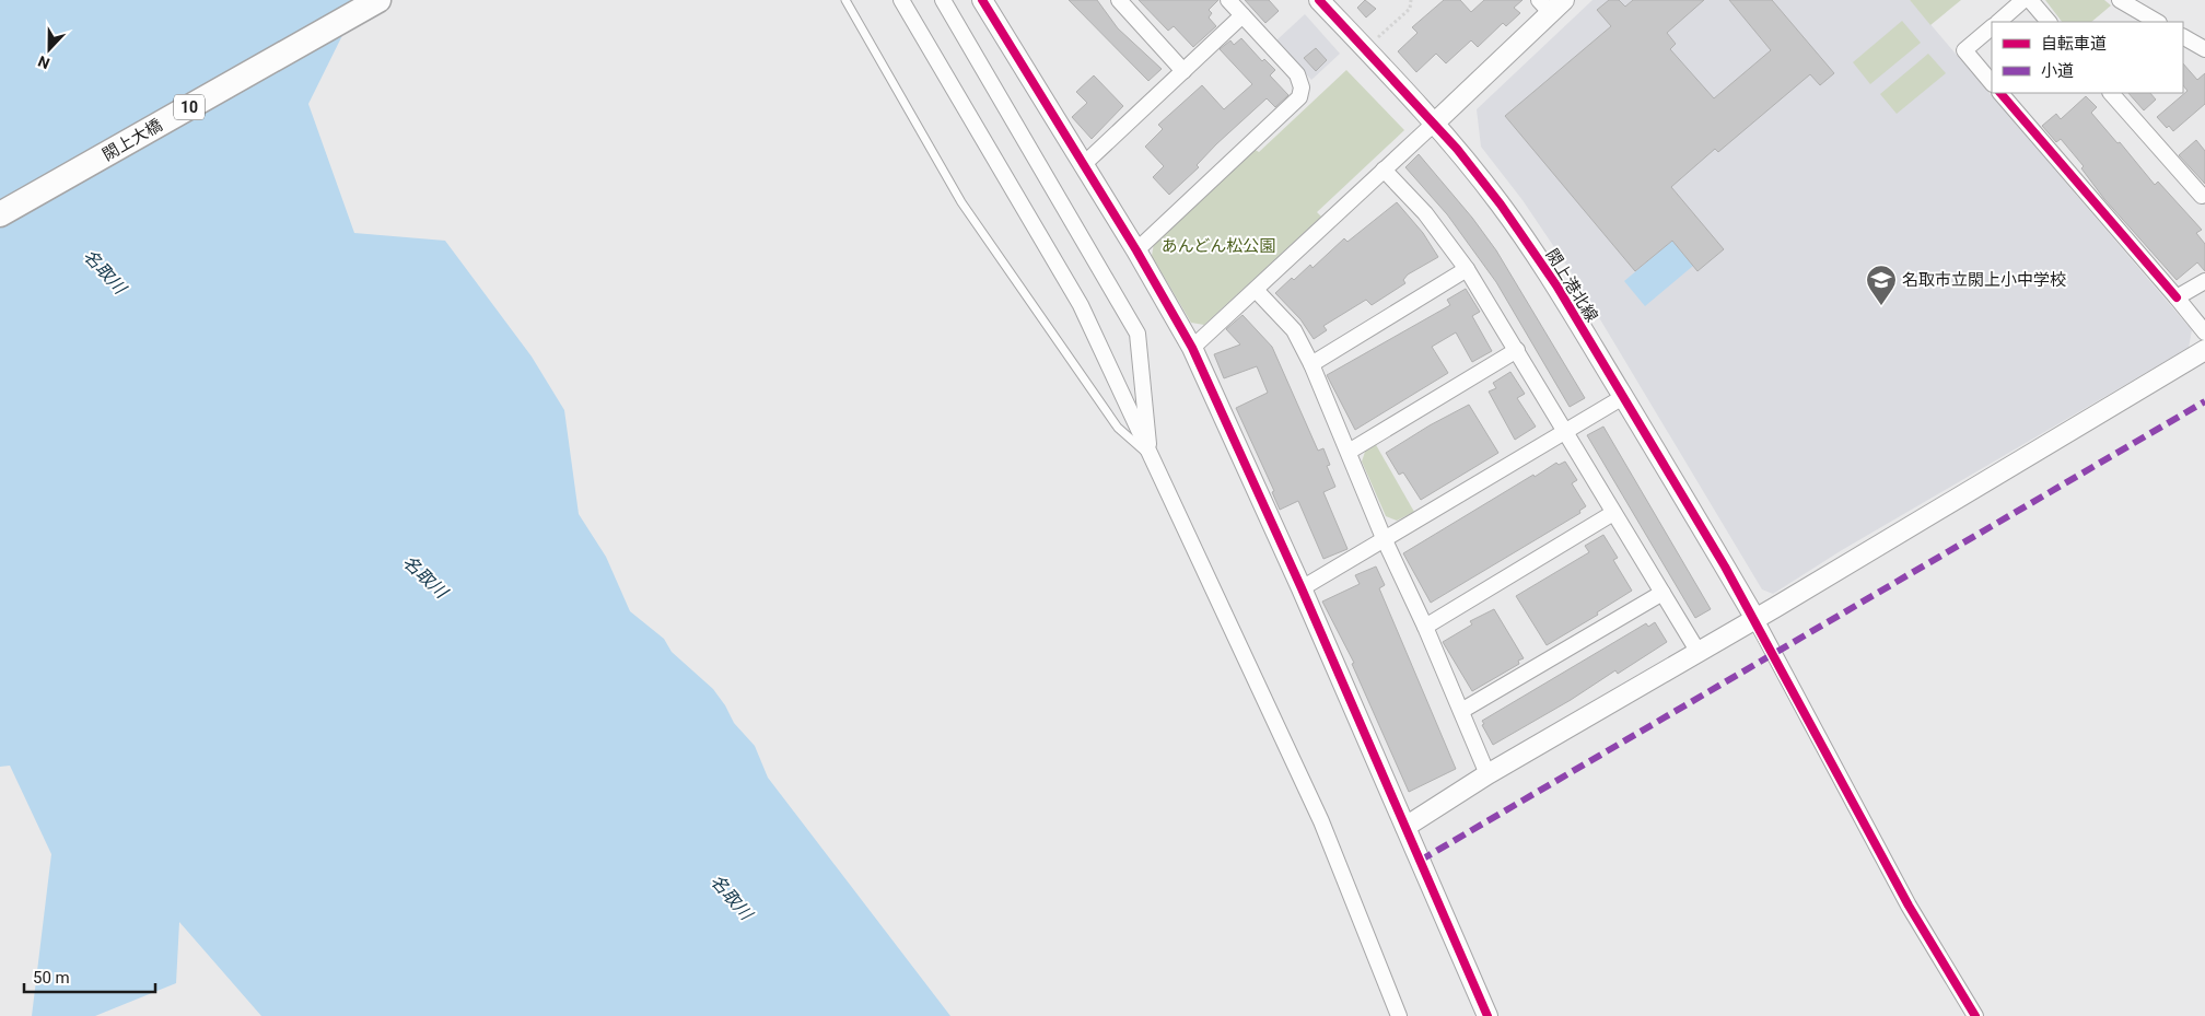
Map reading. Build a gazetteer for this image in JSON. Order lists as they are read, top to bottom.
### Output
{
  "streets": {
    "main road": ["10", "閖上大橋"],
    "street": ["閖上港北線"]
  },
  "water": ["名取川"],
  "parks": ["あんどん松公園"],
  "places": {
    "school or university": ["名取市立閖上小中学校"]
  },
  "legend": ["自転車道", "小道"],
  "scale_bar": "50 m",
  "north": "bottom"
}
